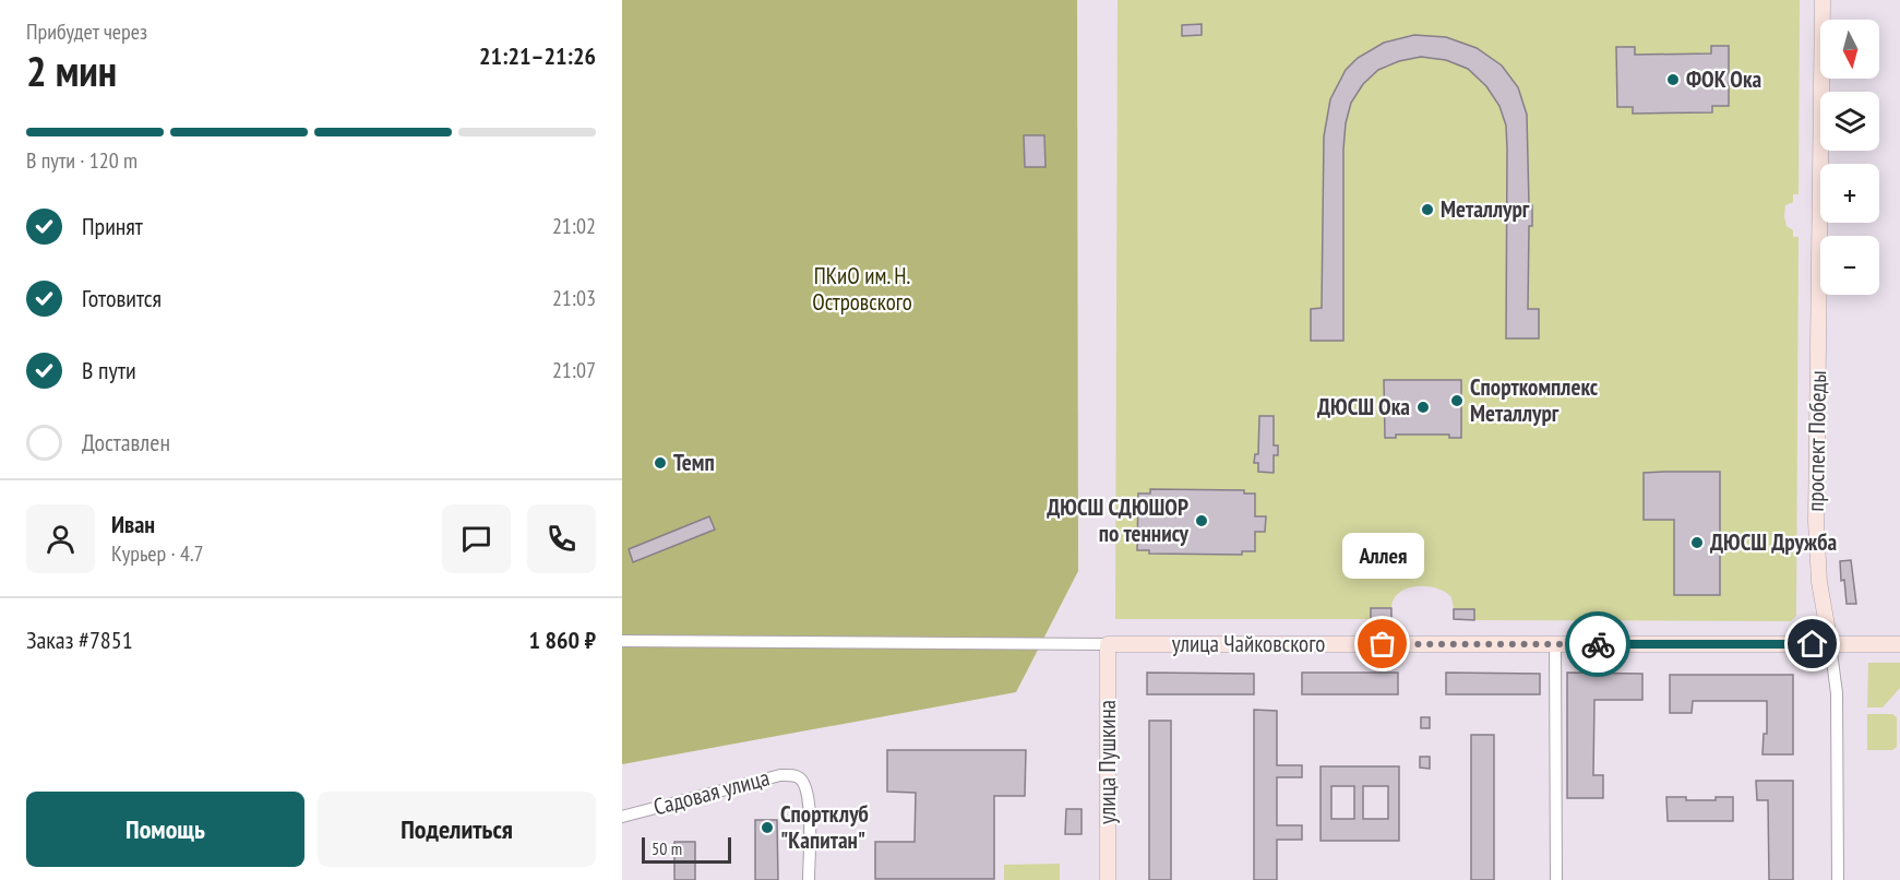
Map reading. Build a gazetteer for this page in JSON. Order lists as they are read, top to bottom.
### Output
{
  "streets": {
    "main road": ["проспект Победы", "улица Чайковского", "улица Пушкина"],
    "street": ["Садовая улица"]
  },
  "crossings": [
    ["проспект Победы", "улица Чайковского"],
    ["улица Чайковского", "улица Пушкина"]
  ],
  "parks": ["ПКиО им. Н. Островского"],
  "places": [
    "ФОК Ока",
    "Металлург",
    "Спорткомплекс Металлург",
    "ДЮСШ Ока",
    "Темп",
    "ДЮСШ СДЮШОР по теннису",
    "ДЮСШ Дружба",
    "Аллея",
    "Спортклуб \"Капитан\""
  ],
  "scale_bar": "50 m",
  "north": "bottom",
  "page": {
    "heading": ["2 мин", "Прибудет через", "21:21–21:26"],
    "panel": [
      "Иван",
      "Курьер · 4.7",
      "Заказ #7851",
      "1 860 ₽"
    ],
    "map_buttons": ["+", "−"],
    "bar": "В пути · 120 m",
    "list": [
      ["Принят", "21:02"],
      ["Готовится", "21:03"],
      ["В пути", "21:07"],
      "Доставлен"
    ],
    "bubble": "Аллея",
    "buttons": ["Помощь", "Поделиться"],
    "scale": "50 m"
  }
}
